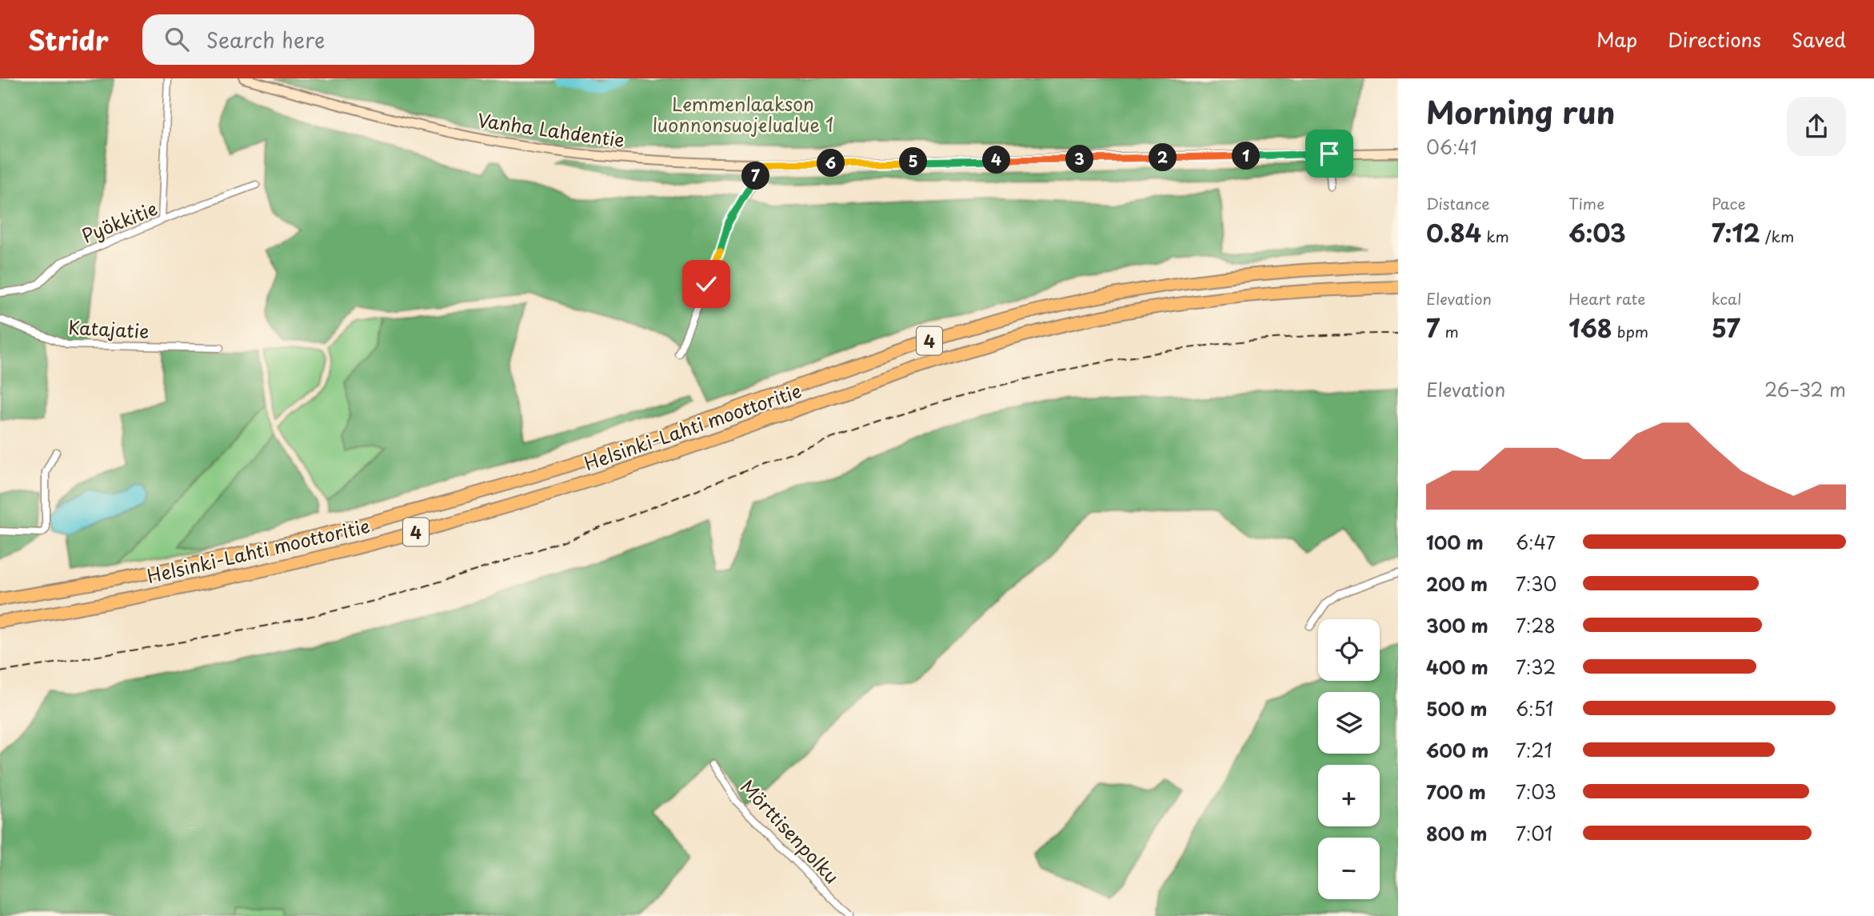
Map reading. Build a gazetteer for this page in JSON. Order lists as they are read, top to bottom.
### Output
{
  "streets": {
    "highway": ["4", "Helsinki-Lahti moottoritie"],
    "main road": ["Vanha Lahdentie"],
    "street": ["Pyökkitie", "Katajatie", "Mörttisenpolku"]
  },
  "parks": ["Lemmenlaakson luonnonsuojelualue 1"],
  "page": {
    "header": "Stridr",
    "search": "Search here",
    "nav": ["Map", "Directions", "Saved"],
    "heading": ["Morning run", "06:41"],
    "pins": [
      "1",
      "2",
      "3",
      "4",
      "5",
      "6",
      "7"
    ],
    "stats": [
      ["Distance", "0.84 km"],
      ["Time", "6:03"],
      ["Pace", "7:12 /km"],
      ["Elevation", "7 m"],
      ["Heart rate", "168 bpm"],
      ["kcal", "57"]
    ],
    "chart": ["Elevation", "26–32 m"],
    "list": [
      {
        "name": "100 m",
        "note": "6:47"
      },
      {
        "name": "200 m",
        "note": "7:30"
      },
      {
        "name": "300 m",
        "note": "7:28"
      },
      {
        "name": "400 m",
        "note": "7:32"
      },
      {
        "name": "500 m",
        "note": "6:51"
      },
      {
        "name": "600 m",
        "note": "7:21"
      },
      {
        "name": "700 m",
        "note": "7:03"
      },
      {
        "name": "800 m",
        "note": "7:01"
      }
    ],
    "map_buttons": ["+", "−"]
  }
}
